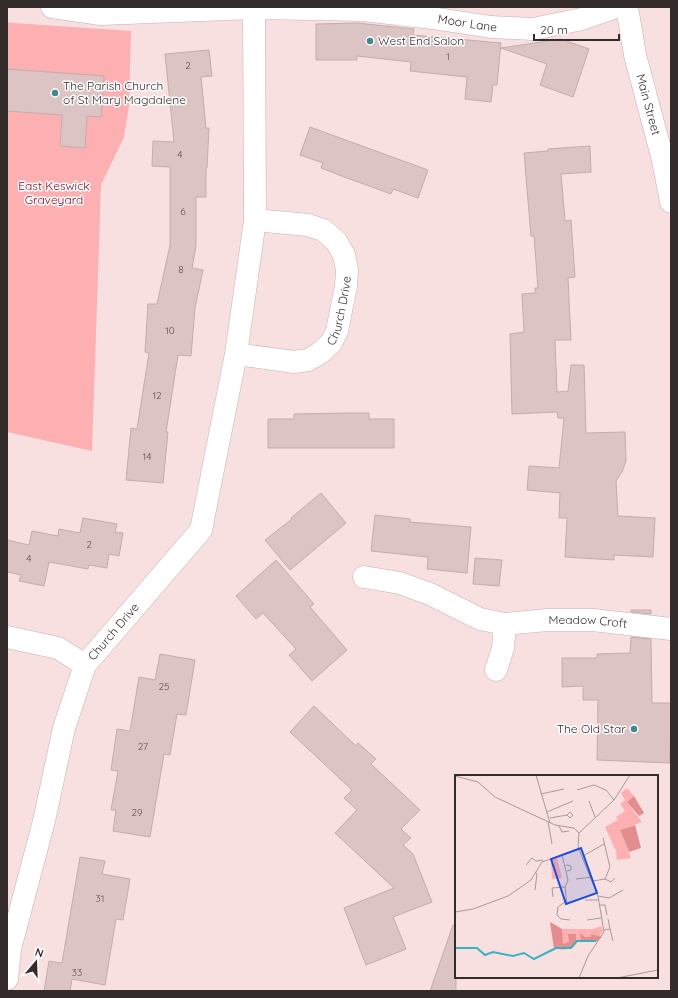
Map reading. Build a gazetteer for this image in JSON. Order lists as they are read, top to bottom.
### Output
{
  "streets": {
    "street": [
      "Moor Lane",
      "Main Street",
      "Church Drive",
      "Meadow Croft"
    ]
  },
  "crossings": [
    ["Moor Lane", "Church Drive"]
  ],
  "parks": ["East Keswick Graveyard"],
  "places": ["West End Salon", "The Parish Church of St Mary Magdalene", "The Old Star"],
  "house_numbers": [
    "1",
    "2",
    "4",
    "6",
    "8",
    "10",
    "12",
    "14",
    "2",
    "4",
    "25",
    "27",
    "29",
    "31",
    "33"
  ],
  "scale_bar": "20 m",
  "north": "top"
}
